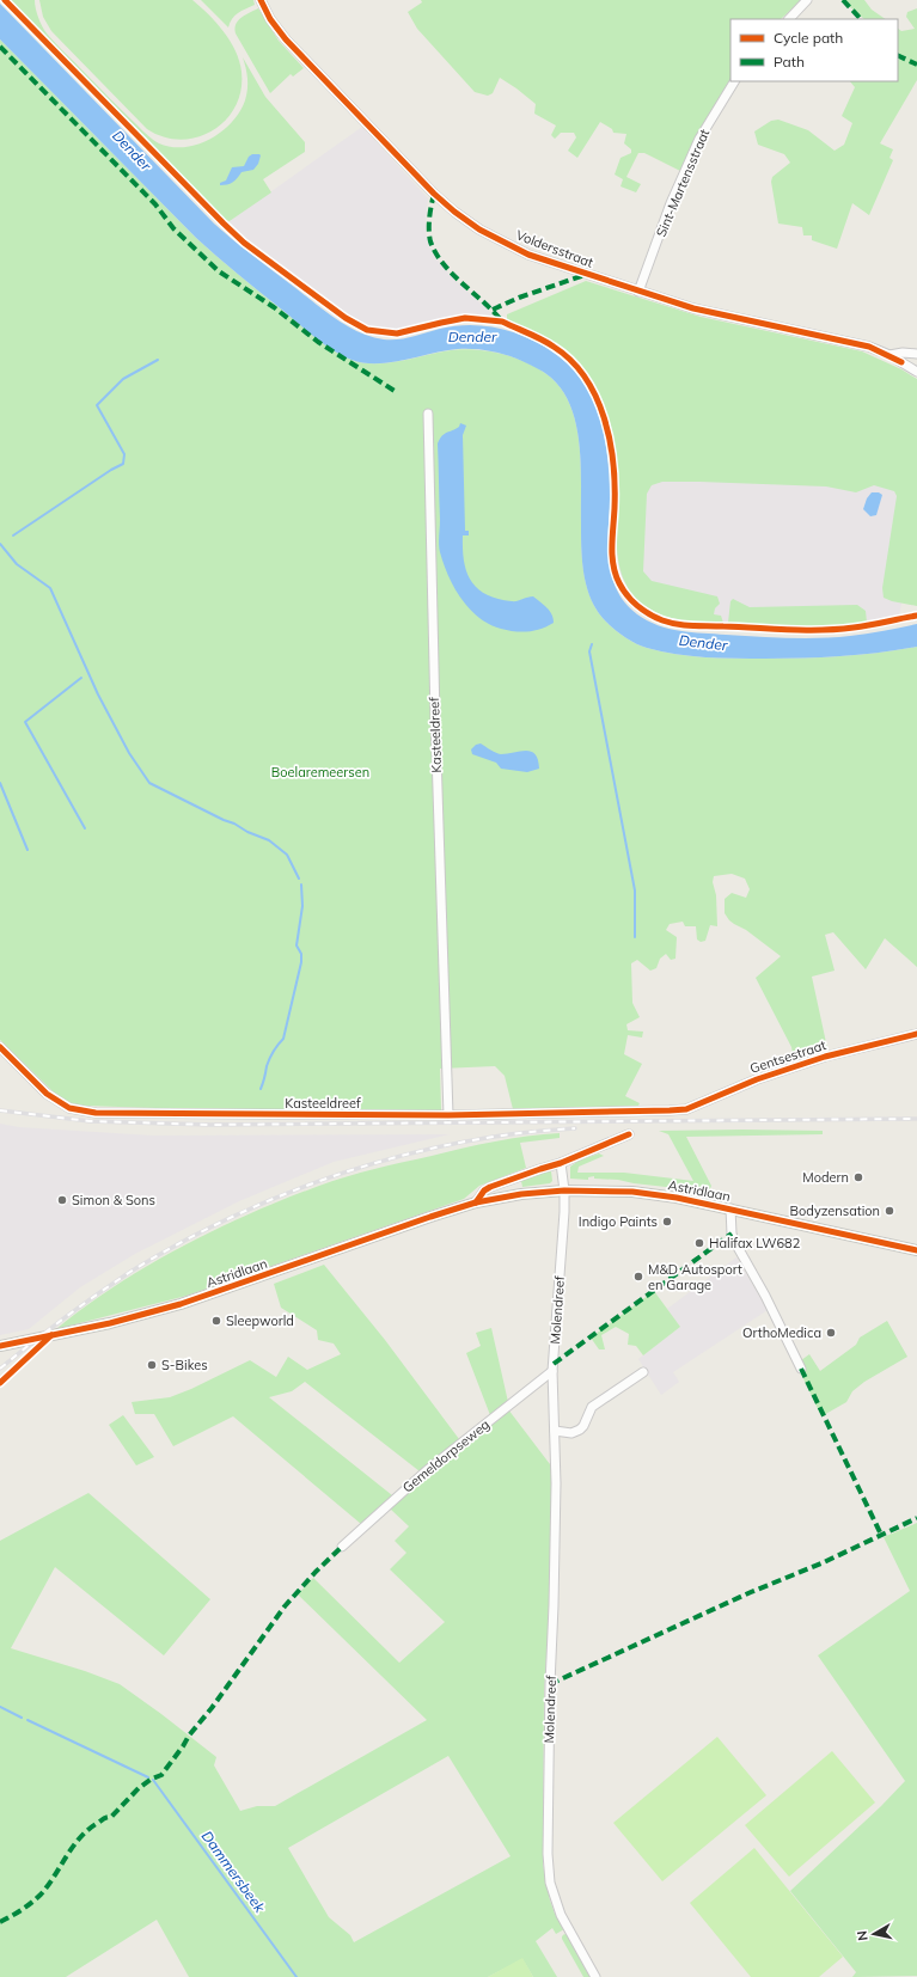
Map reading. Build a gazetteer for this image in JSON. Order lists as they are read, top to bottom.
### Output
{
  "streets": {
    "main road": ["Astridlaan"],
    "street": [
      "Sint-Martensstraat",
      "Voldersstraat",
      "Kasteeldreef",
      "Gentsestraat",
      "Molendreef",
      "Gemeldorpseweg"
    ]
  },
  "crossings": [
    ["Sint-Martensstraat", "Voldersstraat"],
    ["Kasteeldreef", "Gentsestraat"],
    ["Astridlaan", "Molendreef"],
    ["Molendreef", "Gemeldorpseweg"]
  ],
  "water": ["Dender", "Dammersbeek"],
  "parks": ["Boelaremeersen"],
  "places": [
    "Modern",
    "Simon & Sons",
    "Bodyzensation",
    "Indigo Paints",
    "Halifax LW682",
    "M&D Autosport en Garage",
    "Sleepworld",
    "OrthoMedica",
    "S-Bikes"
  ],
  "legend": ["Cycle path", "Path"],
  "north": "left"
}
